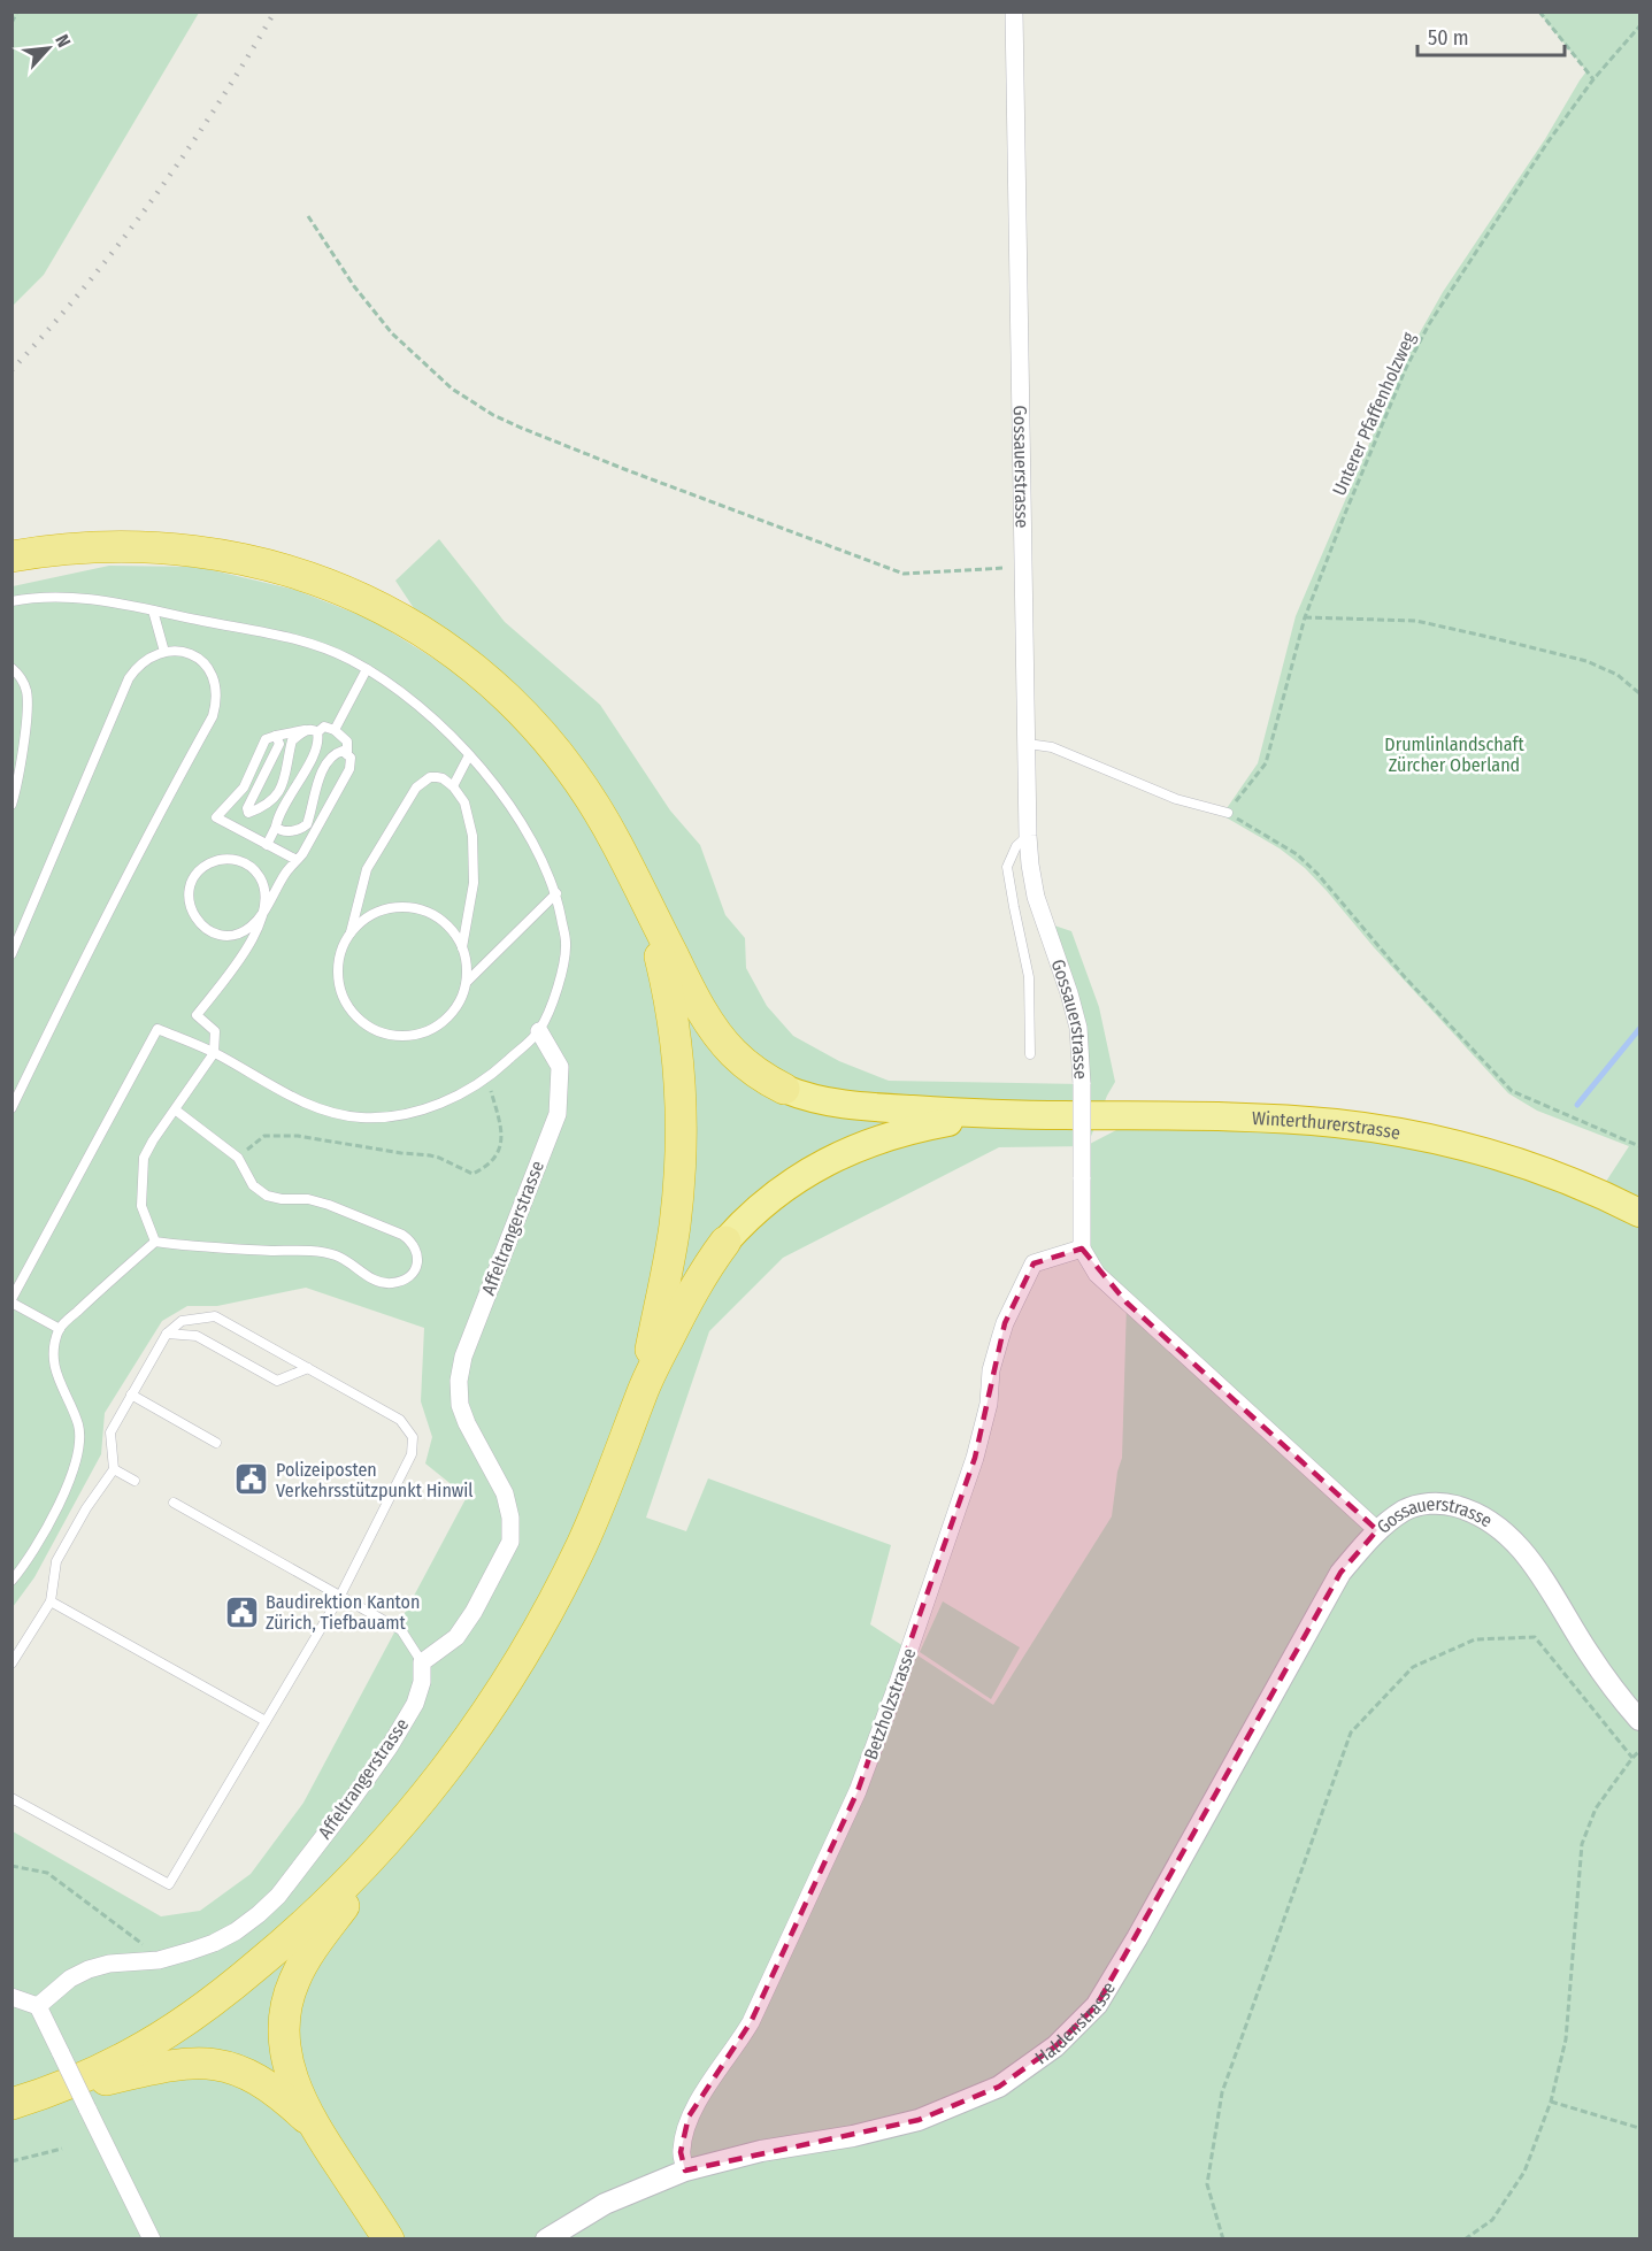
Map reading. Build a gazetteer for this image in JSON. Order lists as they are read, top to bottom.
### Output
{
  "streets": {
    "highway": ["Winterthurerstrasse"],
    "street": [
      "Gossauerstrasse",
      "Affeltrangerstrasse",
      "Betzholzstrasse",
      "Haldenstrasse"
    ],
    "path": ["Unterer Pfaffenholzweg"]
  },
  "crossings": [
    ["Gossauerstrasse", "Betzholzstrasse"],
    ["Gossauerstrasse", "Haldenstrasse"],
    ["Betzholzstrasse", "Haldenstrasse"]
  ],
  "parks": ["Drumlinlandschaft Zürcher Oberland"],
  "places": {
    "public building": ["Polizeiposten Verkehrsstützpunkt Hinwil", "Baudirektion Kanton Zürich, Tiefbauamt"]
  },
  "scale_bar": "50 m",
  "north": "top right"
}
